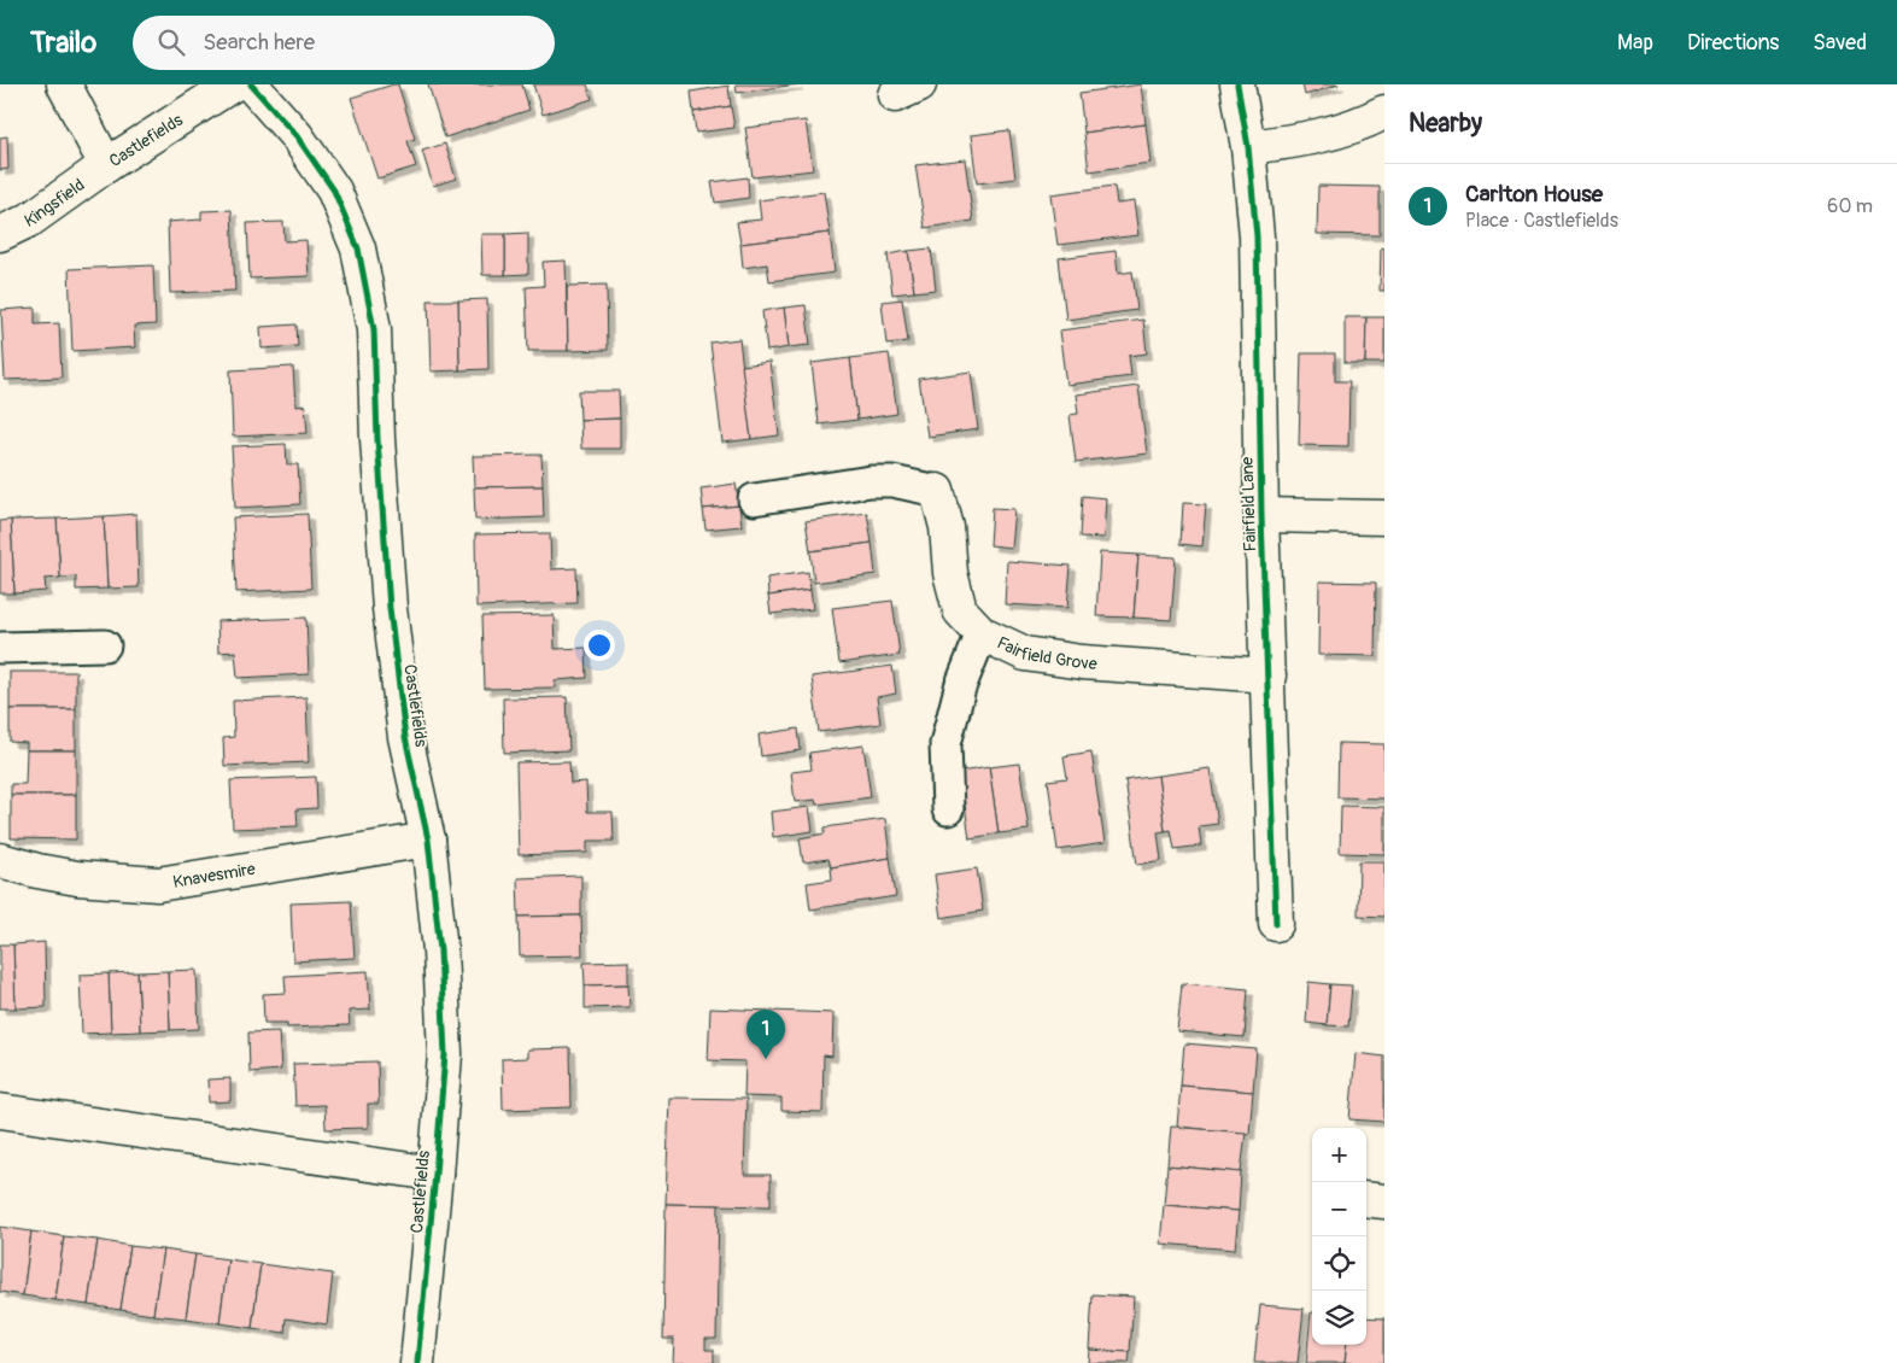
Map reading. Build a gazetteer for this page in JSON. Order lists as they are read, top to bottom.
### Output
{
  "streets": {
    "street": [
      "Castlefields",
      "Kingsfield",
      "Fairfield Lane",
      "Fairfield Grove",
      "Knavesmire"
    ]
  },
  "crossings": [
    ["Castlefields", "Kingsfield"],
    ["Castlefields", "Knavesmire"],
    ["Fairfield Lane", "Fairfield Grove"]
  ],
  "page": {
    "header": "Trailo",
    "search": "Search here",
    "nav": ["Map", "Directions", "Saved"],
    "heading": "Nearby",
    "list": [
      {
        "mark": "1",
        "name": "Carlton House",
        "note": "Place · Castlefields",
        "value": "60 m"
      }
    ],
    "pins": "1",
    "map_buttons": ["+", "−"]
  }
}
